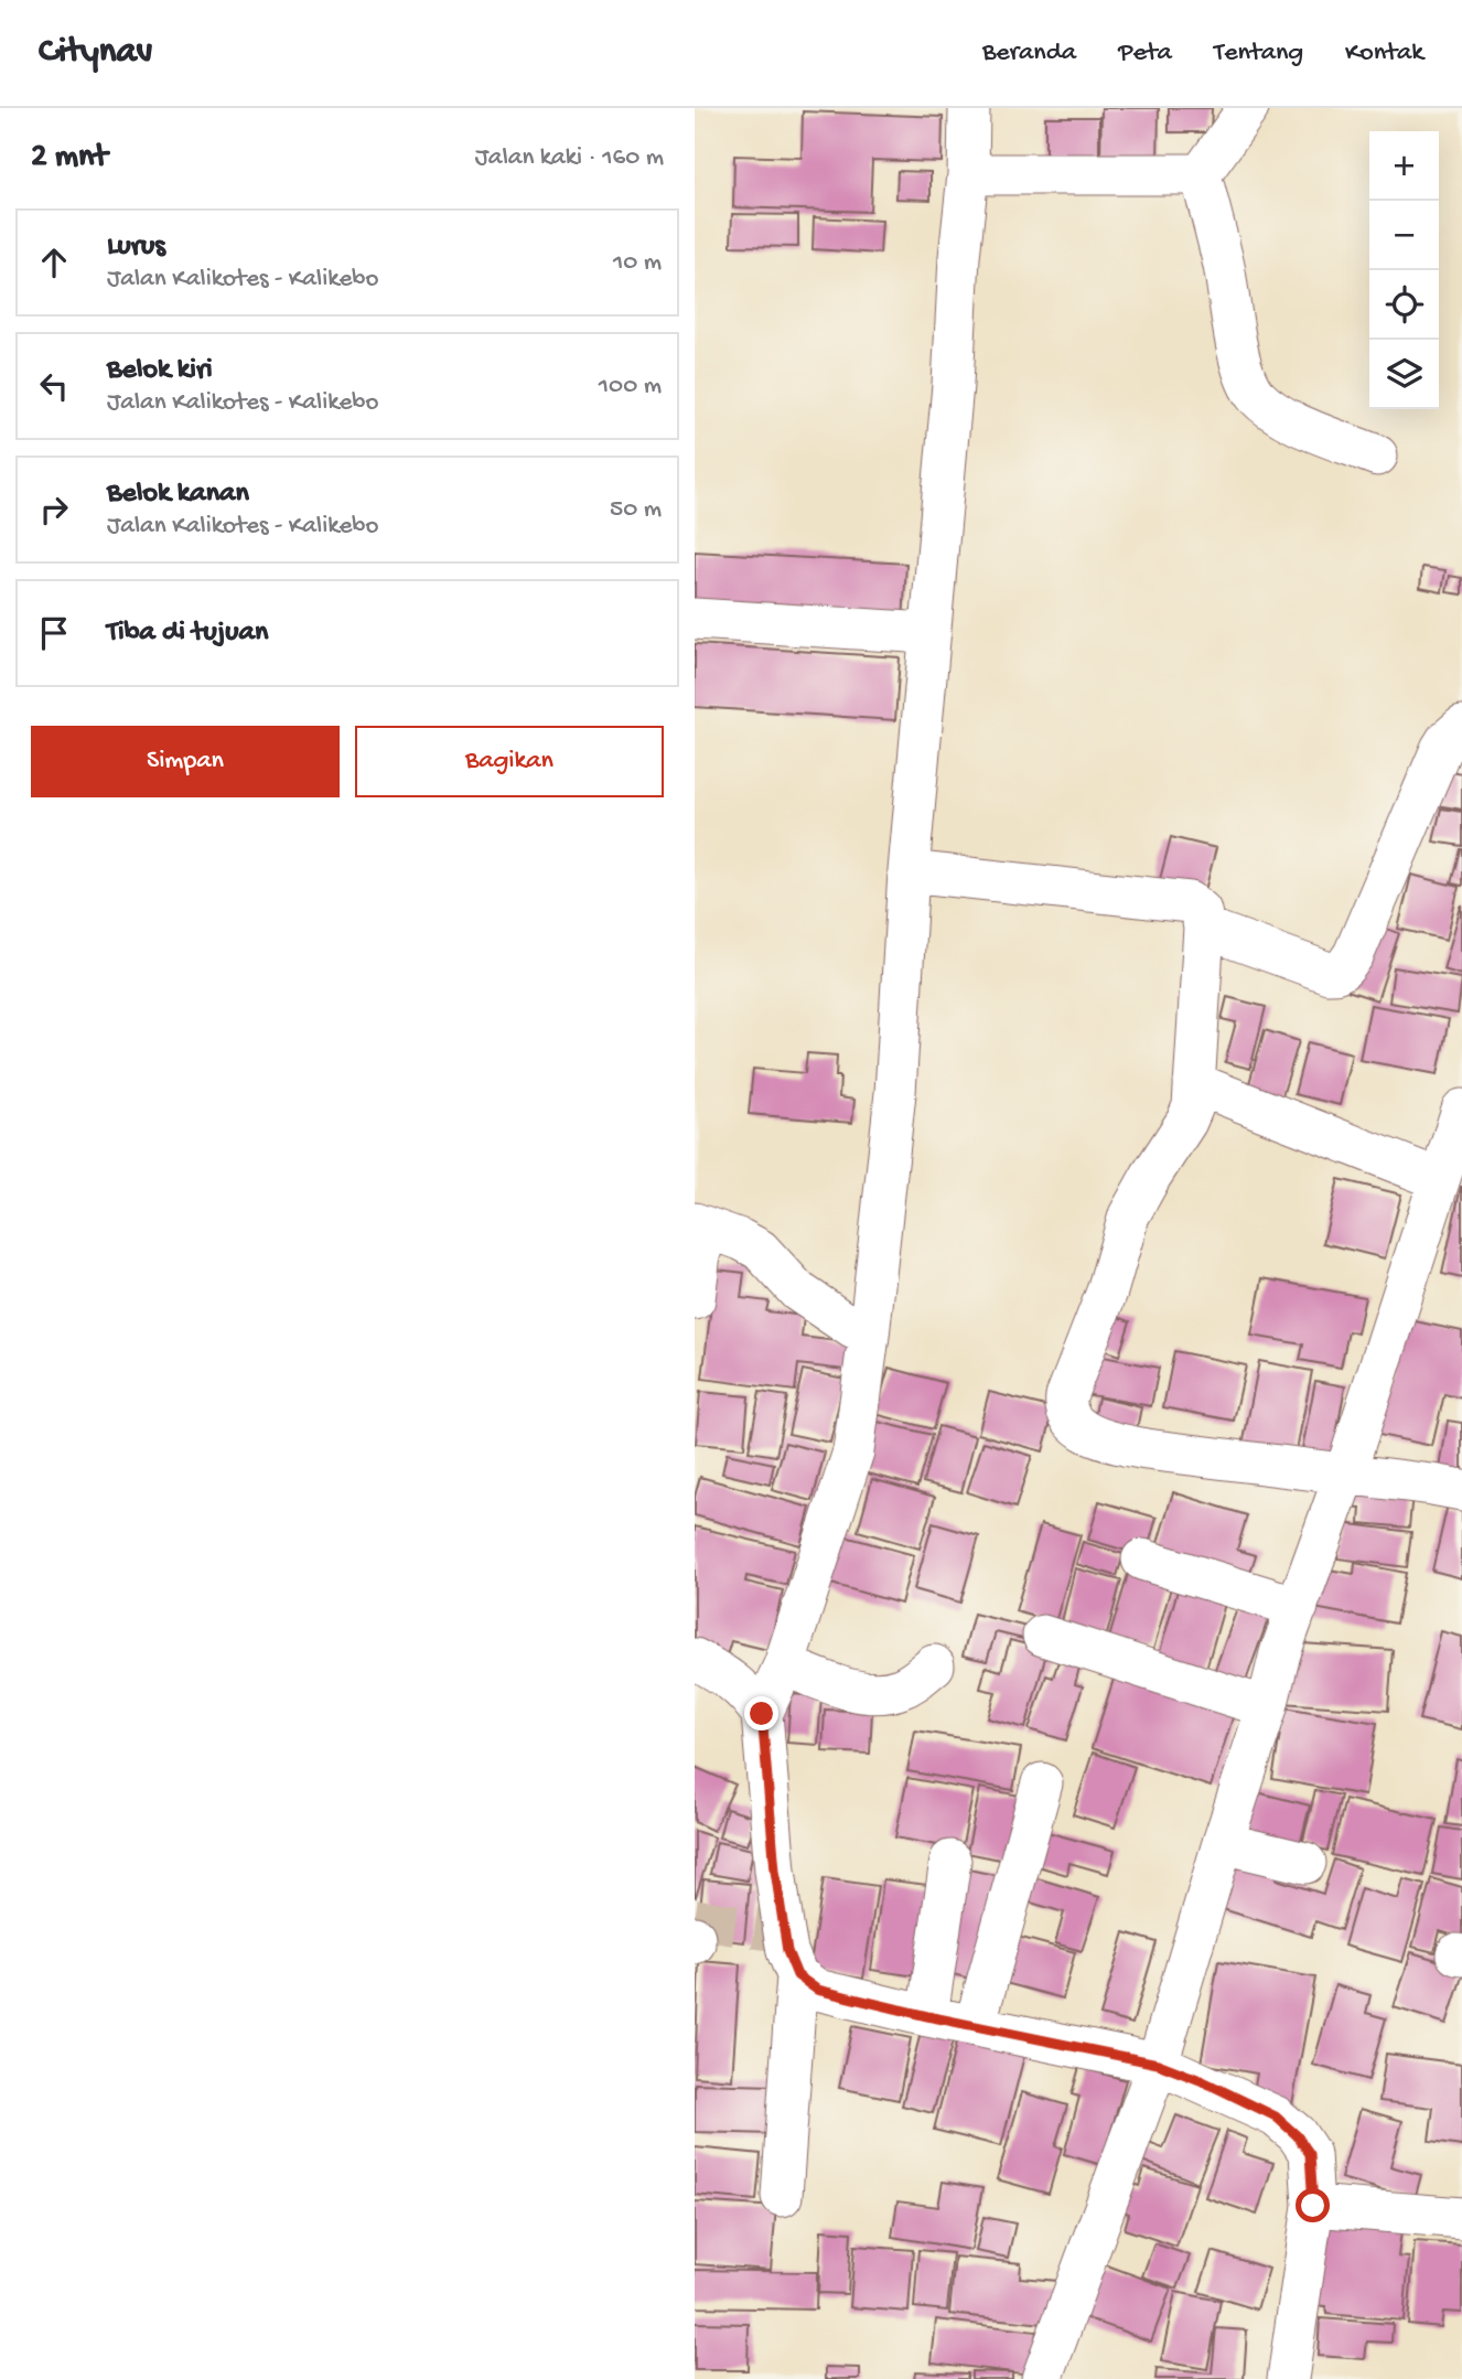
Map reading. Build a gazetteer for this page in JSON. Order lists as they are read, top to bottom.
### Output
{
  "page": {
    "header": "Citynav",
    "nav": [
      "Beranda",
      "Peta",
      "Tentang",
      "Kontak"
    ],
    "heading": ["2 mnt", "Jalan kaki · 160 m"],
    "map_buttons": ["+", "−"],
    "list": [
      ["Lurus", "Jalan Kalikotes - Kalikebo", "10 m"],
      ["Belok kiri", "Jalan Kalikotes - Kalikebo", "100 m"],
      ["Belok kanan", "Jalan Kalikotes - Kalikebo", "50 m"],
      "Tiba di tujuan"
    ],
    "buttons": ["Simpan", "Bagikan"]
  }
}
